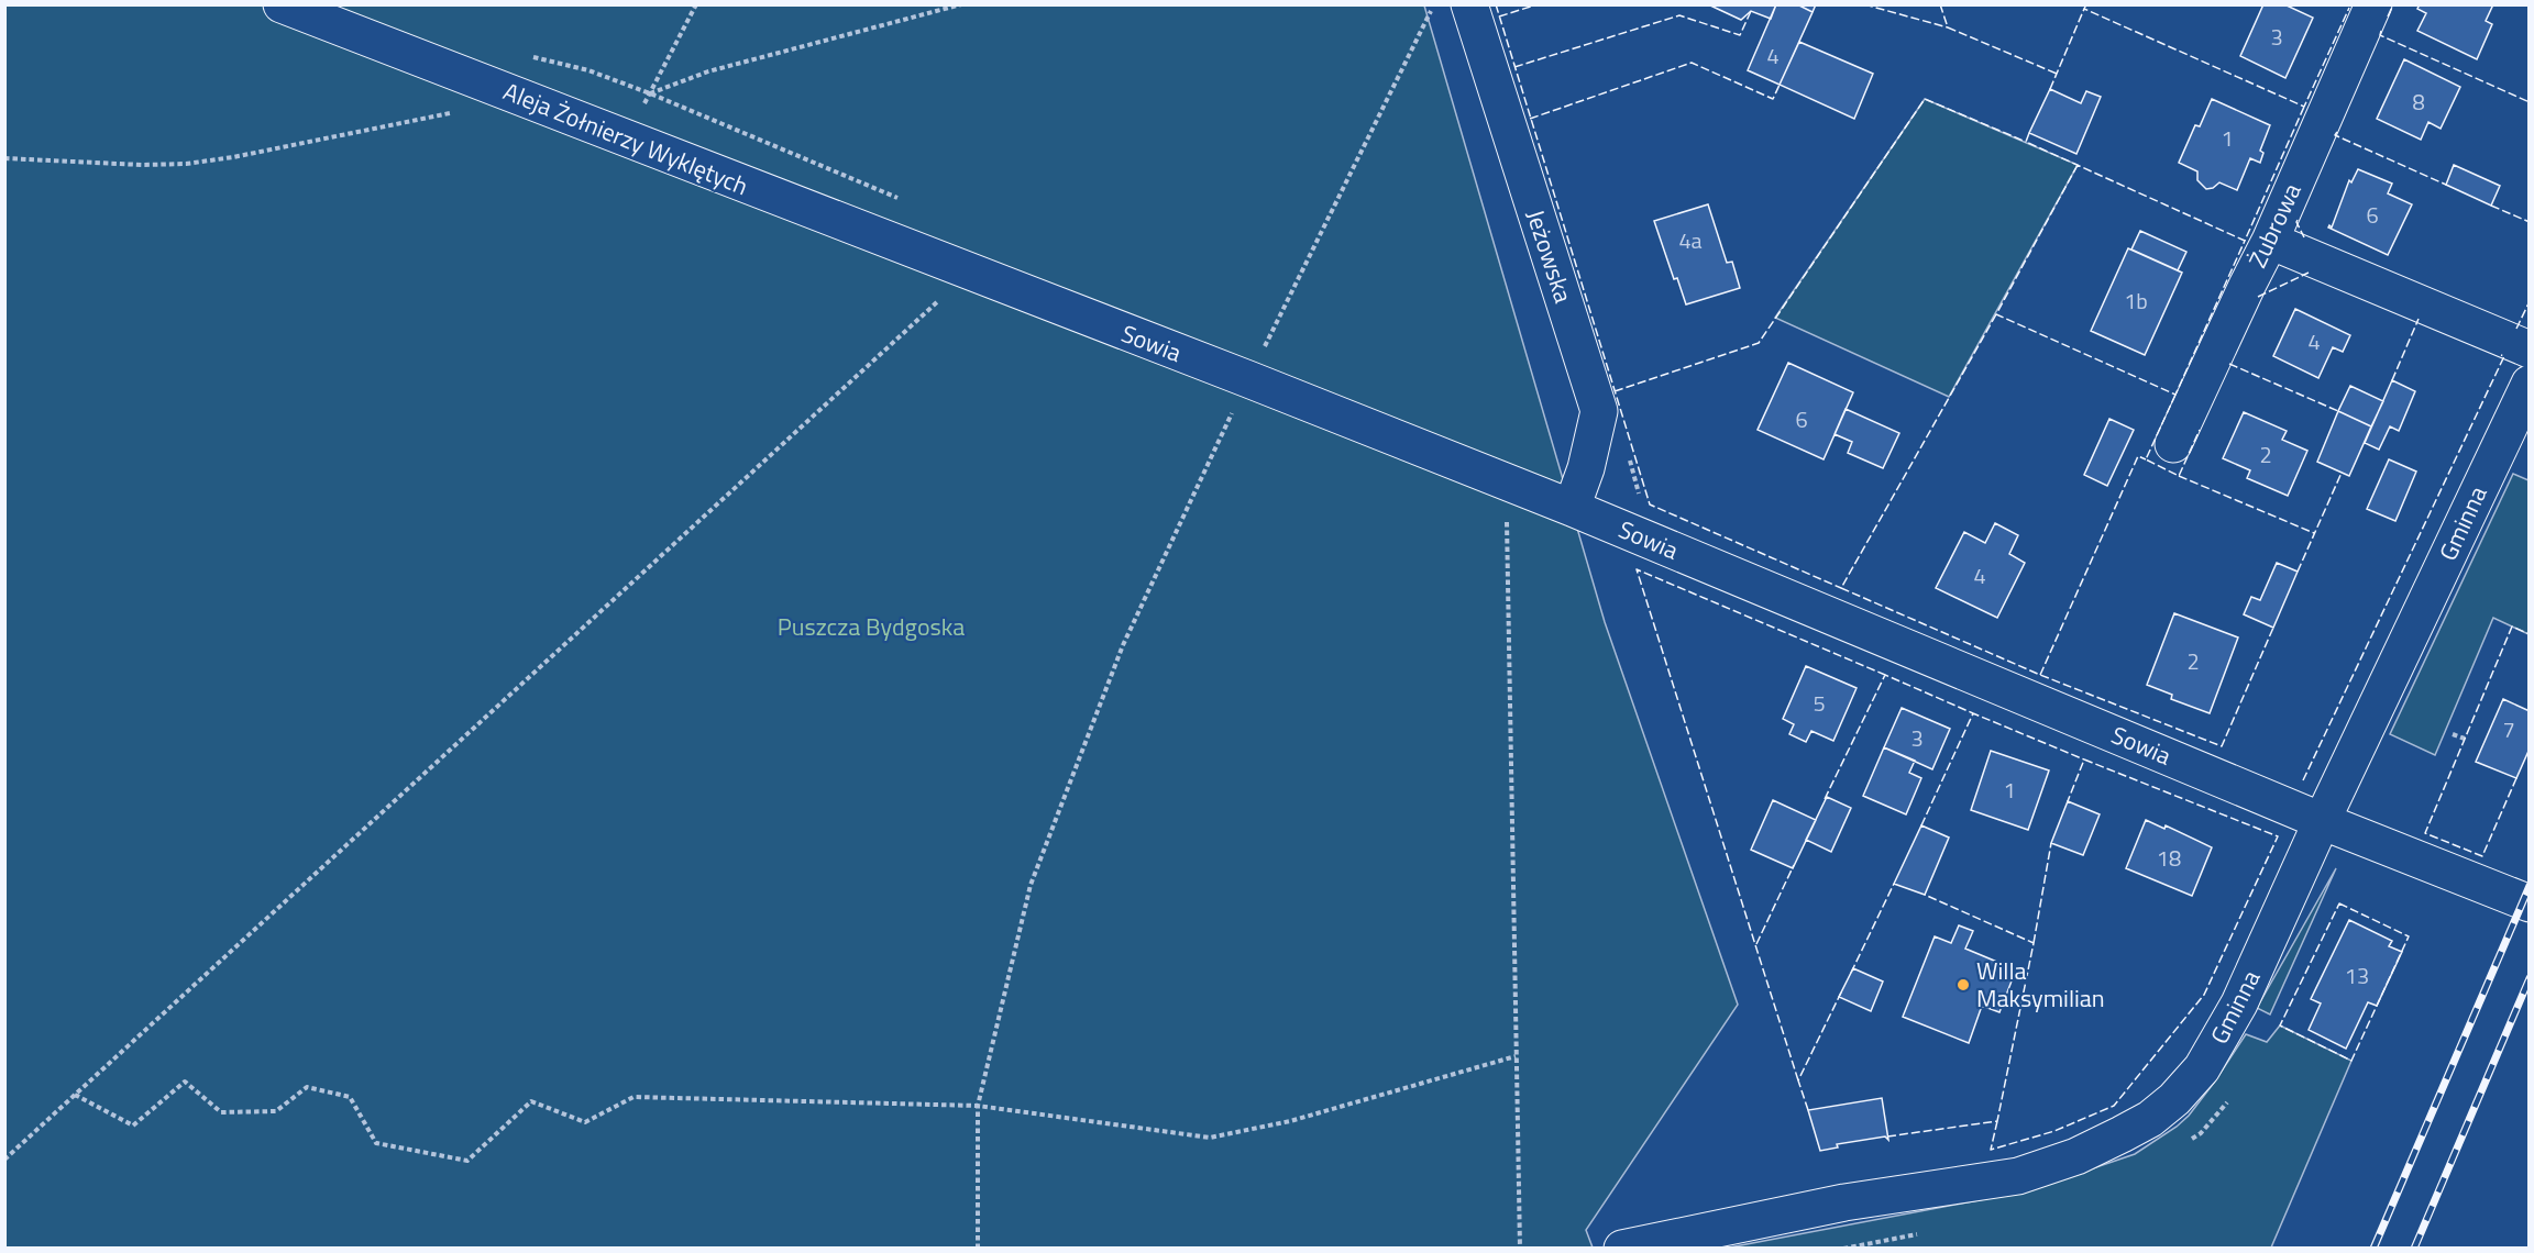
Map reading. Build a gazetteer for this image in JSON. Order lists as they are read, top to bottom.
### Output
{
  "streets": {
    "street": [
      "Aleja Żołnierzy Wyklętych",
      "Żubrowa",
      "Jeżowska",
      "Sowia",
      "Gminna"
    ]
  },
  "crossings": [
    ["Aleja Żołnierzy Wyklętych", "Sowia"],
    ["Jeżowska", "Sowia"],
    ["Sowia", "Gminna"]
  ],
  "parks": ["Puszcza Bydgoska"],
  "places": ["Willa Maksymilian"],
  "house_numbers": [
    "3",
    "4",
    "8",
    "1",
    "6",
    "4a",
    "1b",
    "4",
    "6",
    "2",
    "4",
    "2",
    "5",
    "7",
    "3",
    "1",
    "18",
    "13"
  ]
}
